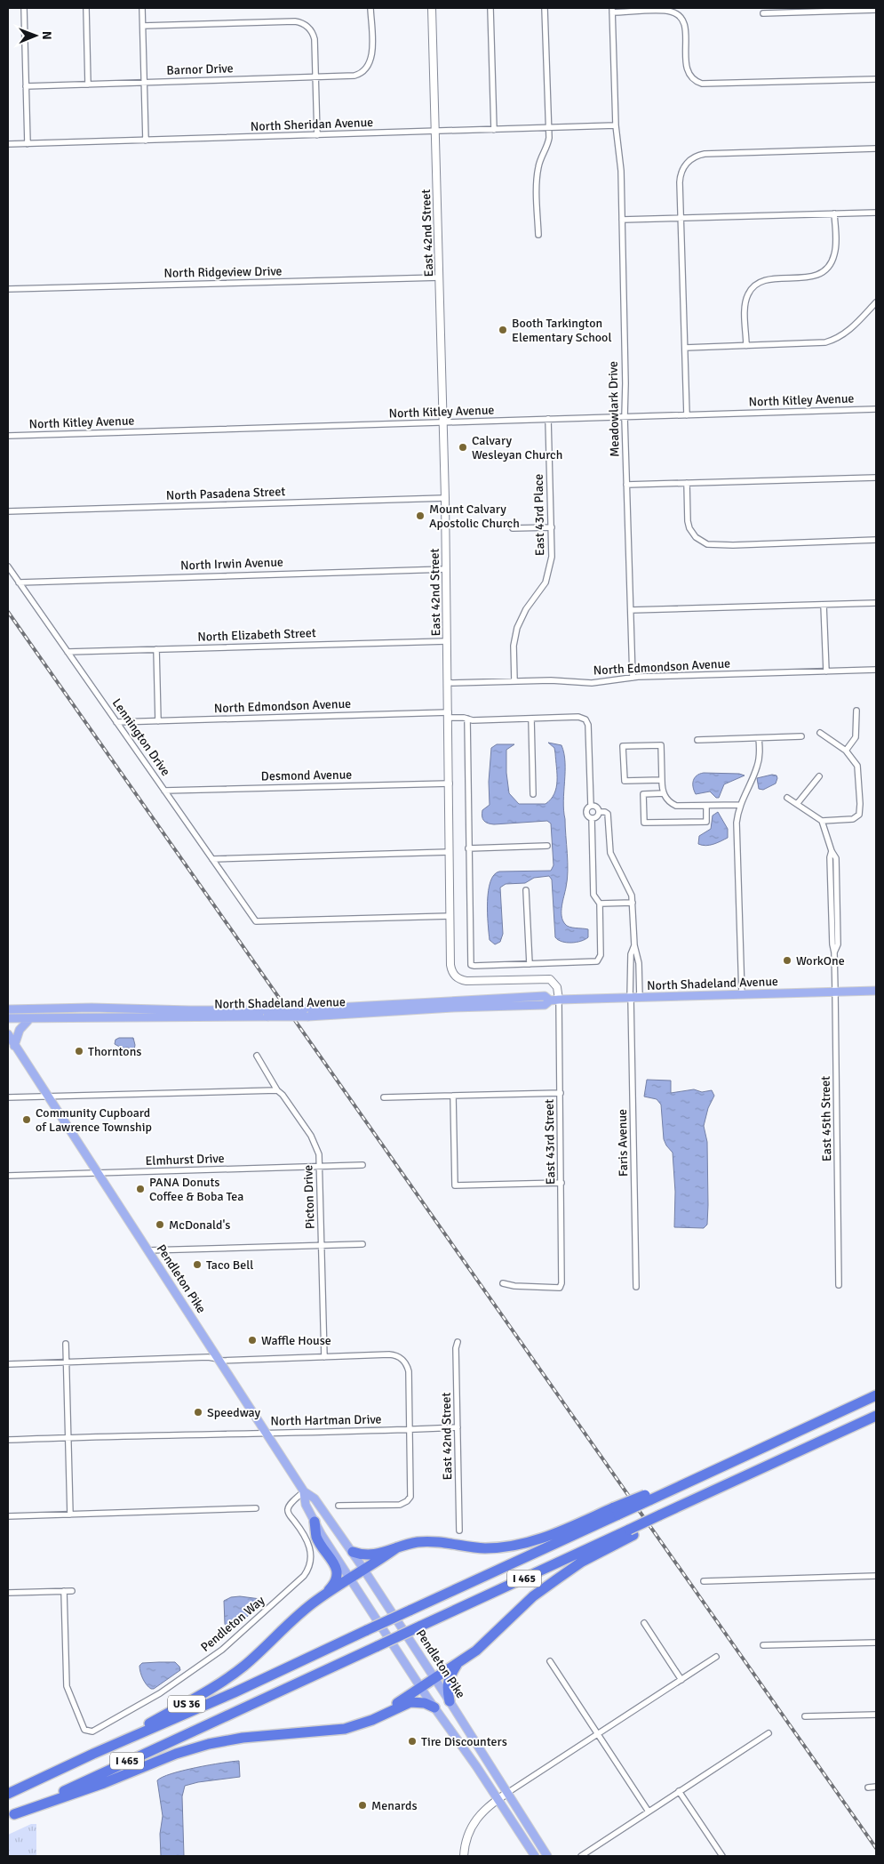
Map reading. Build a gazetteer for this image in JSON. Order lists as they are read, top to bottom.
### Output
{
  "streets": {
    "highway": ["I 465", "US 36"],
    "main road": ["North Shadeland Avenue", "Pendleton Pike"],
    "street": [
      "Barnor Drive",
      "North Sheridan Avenue",
      "East 42nd Street",
      "North Ridgeview Drive",
      "North Kitley Avenue",
      "Meadowlark Drive",
      "North Pasadena Street",
      "East 43rd Place",
      "North Irwin Avenue",
      "North Elizabeth Street",
      "North Edmondson Avenue",
      "Lennington Drive",
      "Desmond Avenue",
      "East 45th Street",
      "East 43rd Street",
      "Faris Avenue",
      "Elmhurst Drive",
      "Picton Drive",
      "North Hartman Drive",
      "Pendleton Way"
    ]
  },
  "crossings": [
    ["North Sheridan Avenue", "East 42nd Street"],
    ["North Sheridan Avenue", "Meadowlark Drive"],
    ["East 42nd Street", "North Ridgeview Drive"],
    ["East 42nd Street", "North Kitley Avenue"],
    ["East 42nd Street", "North Pasadena Street"],
    ["East 42nd Street", "North Irwin Avenue"],
    ["East 42nd Street", "North Elizabeth Street"],
    ["East 42nd Street", "North Edmondson Avenue"],
    ["East 42nd Street", "Lennington Drive"],
    ["East 42nd Street", "Desmond Avenue"],
    ["East 42nd Street", "North Shadeland Avenue"],
    ["East 42nd Street", "East 43rd Street"],
    ["East 42nd Street", "North Hartman Drive"],
    ["North Kitley Avenue", "Meadowlark Drive"],
    ["North Kitley Avenue", "East 43rd Place"],
    ["Meadowlark Drive", "North Edmondson Avenue"],
    ["East 43rd Place", "North Edmondson Avenue"],
    ["North Irwin Avenue", "Lennington Drive"],
    ["North Elizabeth Street", "Lennington Drive"],
    ["North Edmondson Avenue", "Lennington Drive"],
    ["North Edmondson Avenue", "Faris Avenue"],
    ["Lennington Drive", "Desmond Avenue"],
    ["North Shadeland Avenue", "East 45th Street"],
    ["North Shadeland Avenue", "East 43rd Street"],
    ["North Shadeland Avenue", "Faris Avenue"],
    ["Elmhurst Drive", "Picton Drive"],
    ["Elmhurst Drive", "Pendleton Pike"],
    ["Pendleton Pike", "North Hartman Drive"],
    ["Pendleton Pike", "Pendleton Way"],
    ["Pendleton Pike", "US 36"],
    ["I 465", "US 36"]
  ],
  "places": [
    "Booth Tarkington Elementary School",
    "Calvary Wesleyan Church",
    "Mount Calvary Apostolic Church",
    "WorkOne",
    "Thorntons",
    "Community Cupboard of Lawrence Township",
    "PANA Donuts Coffee & Boba Tea",
    "McDonald's",
    "Taco Bell",
    "Waffle House",
    "Speedway",
    "Tire Discounters",
    "Menards"
  ],
  "north": "right"
}
